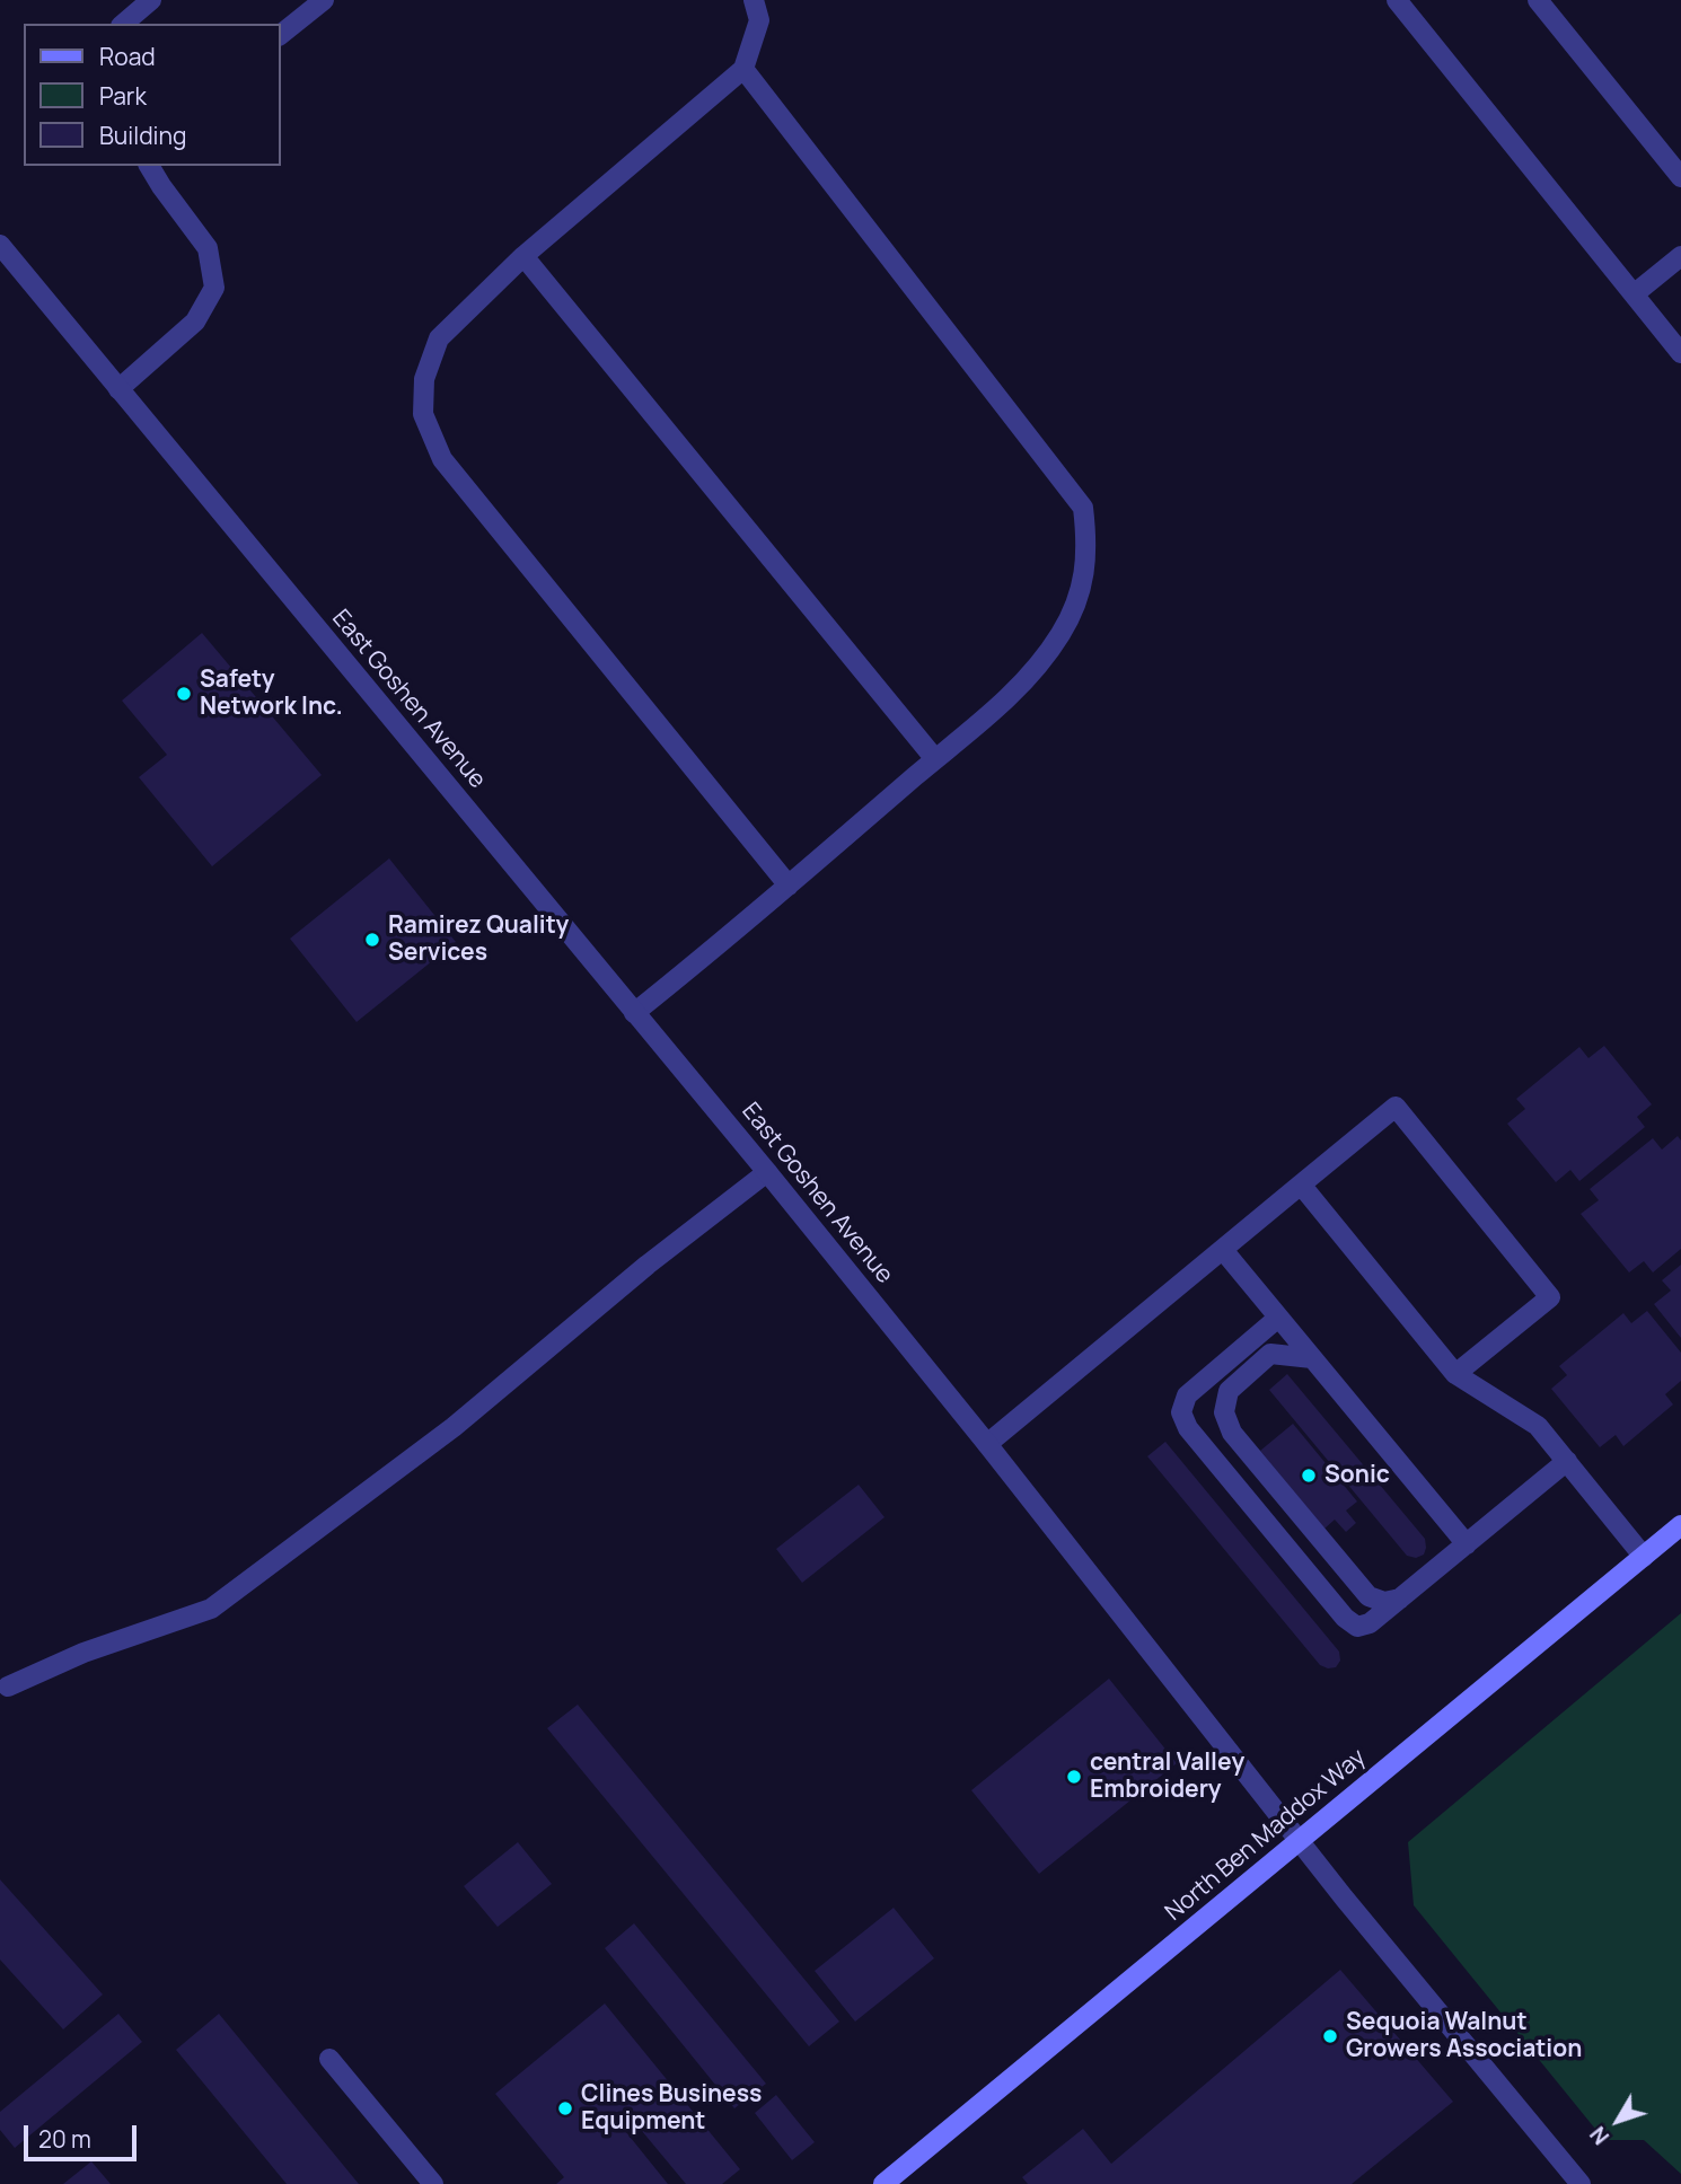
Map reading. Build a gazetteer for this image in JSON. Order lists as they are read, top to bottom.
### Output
{
  "streets": {
    "main road": ["North Ben Maddox Way"],
    "street": ["East Goshen Avenue"]
  },
  "crossings": [
    ["East Goshen Avenue", "North Ben Maddox Way"]
  ],
  "places": [
    "Safety Network Inc.",
    "Ramirez Quality Services",
    "Sonic",
    "central Valley Embroidery",
    "Sequoia Walnut Growers Association",
    "Clines Business Equipment"
  ],
  "legend": ["Road", "Park", "Building"],
  "scale_bar": "20 m",
  "north": "bottom left"
}
